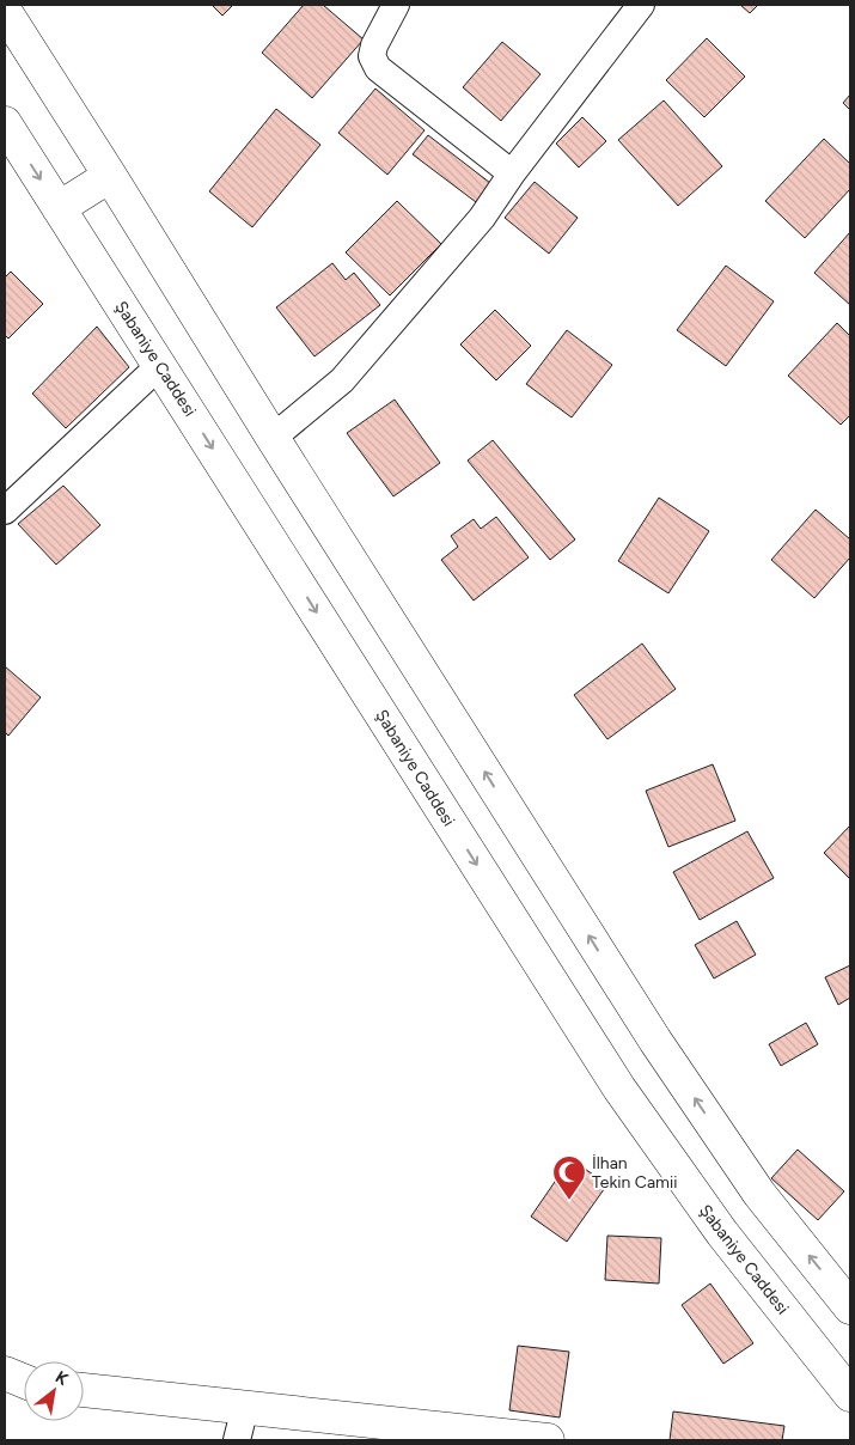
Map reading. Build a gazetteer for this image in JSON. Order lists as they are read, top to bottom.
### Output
{
  "streets": {
    "main road": ["Şabaniye Caddesi"]
  },
  "places": {
    "mosque": ["İlhan Tekin Camii"]
  },
  "north": "top right"
}
